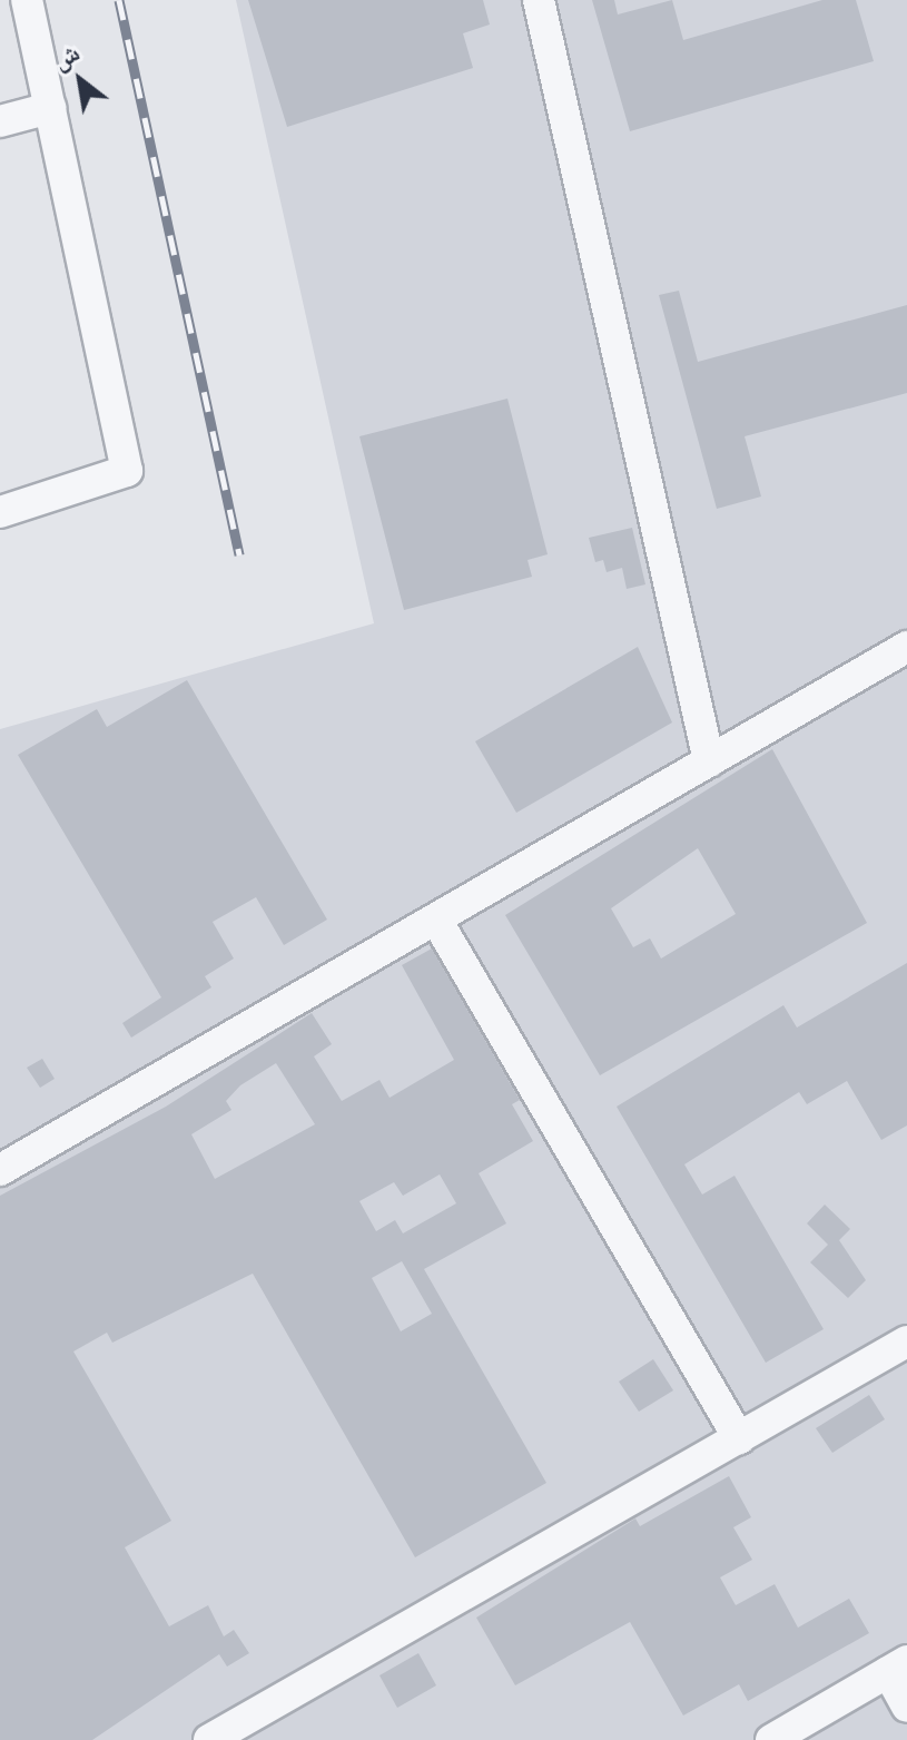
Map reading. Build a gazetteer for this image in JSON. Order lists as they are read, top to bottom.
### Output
{
  "north": "top left"
}
